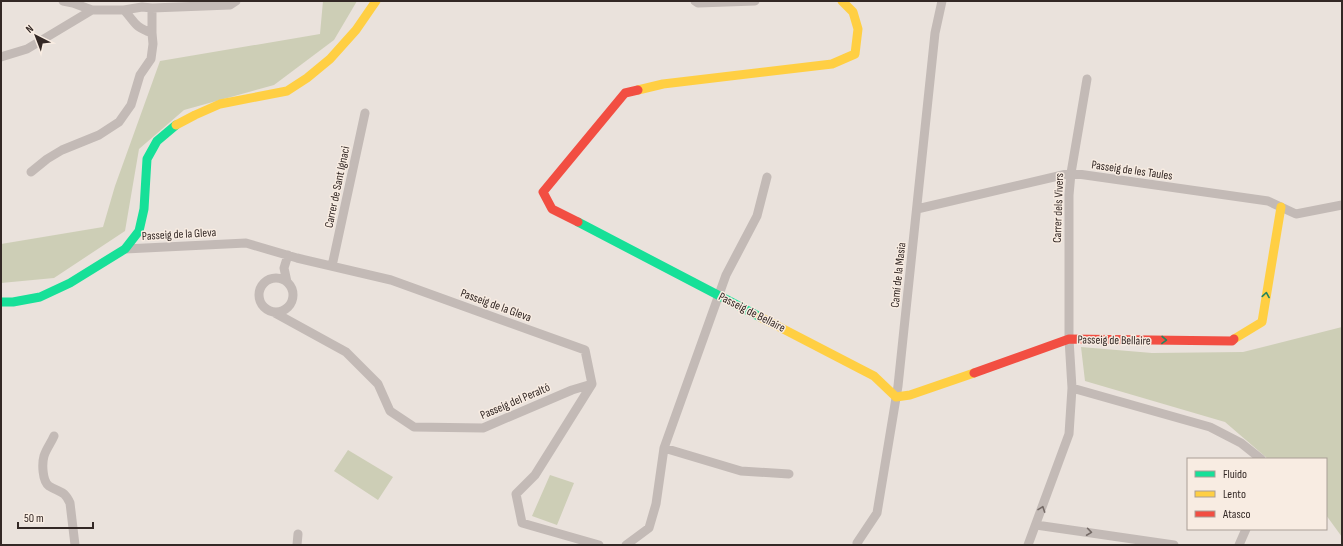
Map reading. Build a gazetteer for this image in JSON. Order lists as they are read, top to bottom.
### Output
{
  "streets": {
    "street": [
      "Passeig de les Taules",
      "Carrer de Sant Ignaci",
      "Carrer dels Vivers",
      "Passeig de la Gleva",
      "Camí de la Masia",
      "Passeig de Bellaire",
      "Passeig del Peraltó"
    ]
  },
  "crossings": [
    ["Passeig de les Taules", "Carrer dels Vivers"],
    ["Passeig de les Taules", "Camí de la Masia"],
    ["Passeig de les Taules", "Passeig de Bellaire"],
    ["Carrer de Sant Ignaci", "Passeig de la Gleva"],
    ["Carrer dels Vivers", "Passeig de Bellaire"],
    ["Passeig de la Gleva", "Passeig del Peraltó"],
    ["Camí de la Masia", "Passeig de Bellaire"]
  ],
  "legend": ["Fluido", "Lento", "Atasco"],
  "scale_bar": "50 m",
  "north": "top left"
}
